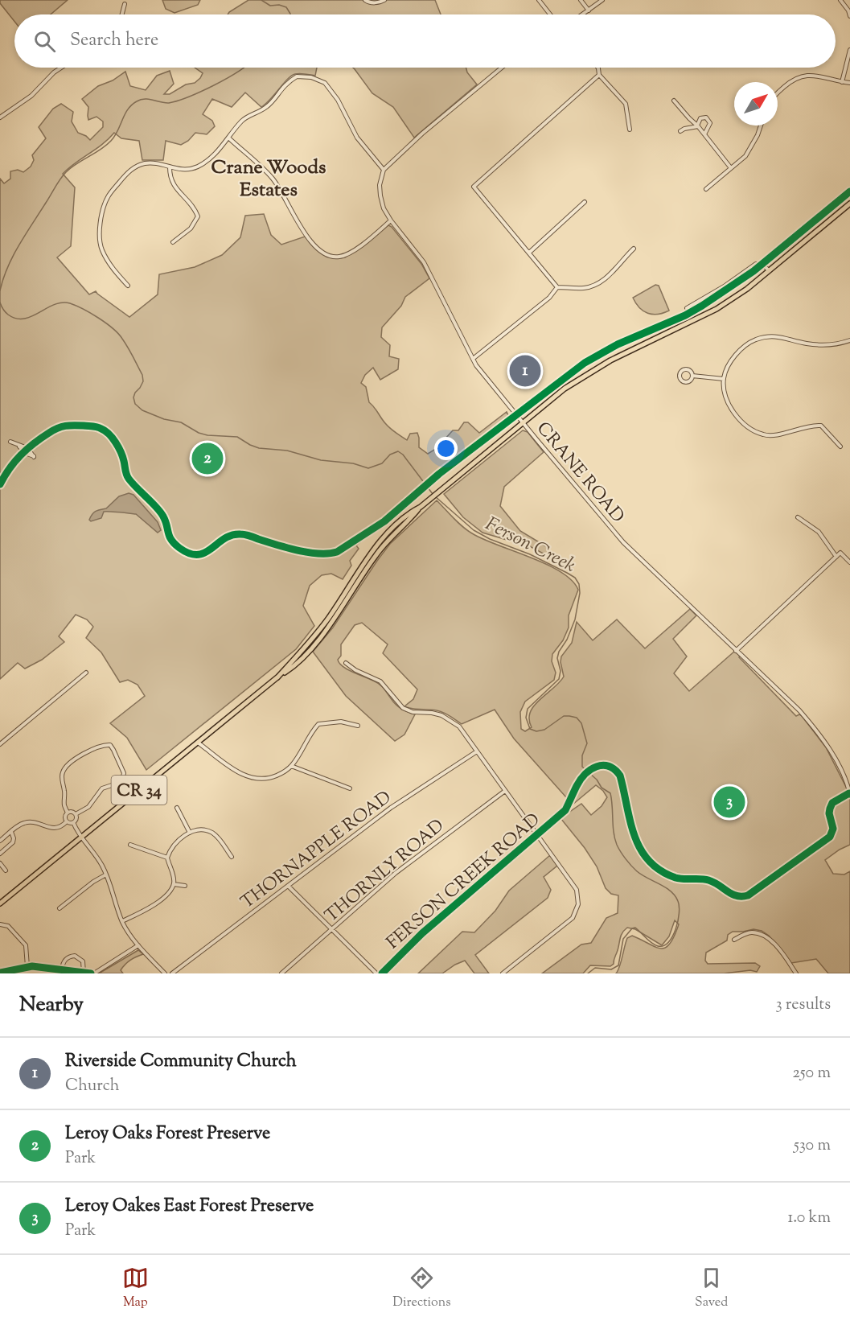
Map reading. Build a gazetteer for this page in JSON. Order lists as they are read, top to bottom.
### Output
{
  "streets": {
    "main road": ["CR 34"],
    "street": [
      "CRANE ROAD",
      "THORNAPPLE ROAD",
      "THORNLY ROAD",
      "FERSON CREEK ROAD"
    ]
  },
  "crossings": [
    ["CRANE ROAD", "CR 34"]
  ],
  "districts": ["Crane Woods Estates"],
  "water": ["Ferson Creek"],
  "north": "top right",
  "page": {
    "search": "Search here",
    "pins": ["1", "2", "3"],
    "heading": ["Nearby", "3 results"],
    "list": [
      {
        "mark": "1",
        "name": "Riverside Community Church",
        "note": "Church",
        "value": "250 m"
      },
      {
        "mark": "2",
        "name": "Leroy Oaks Forest Preserve",
        "note": "Park",
        "value": "530 m"
      },
      {
        "mark": "3",
        "name": "Leroy Oakes East Forest Preserve",
        "note": "Park",
        "value": "1.0 km"
      }
    ],
    "nav": ["Map", "Directions", "Saved"]
  }
}
